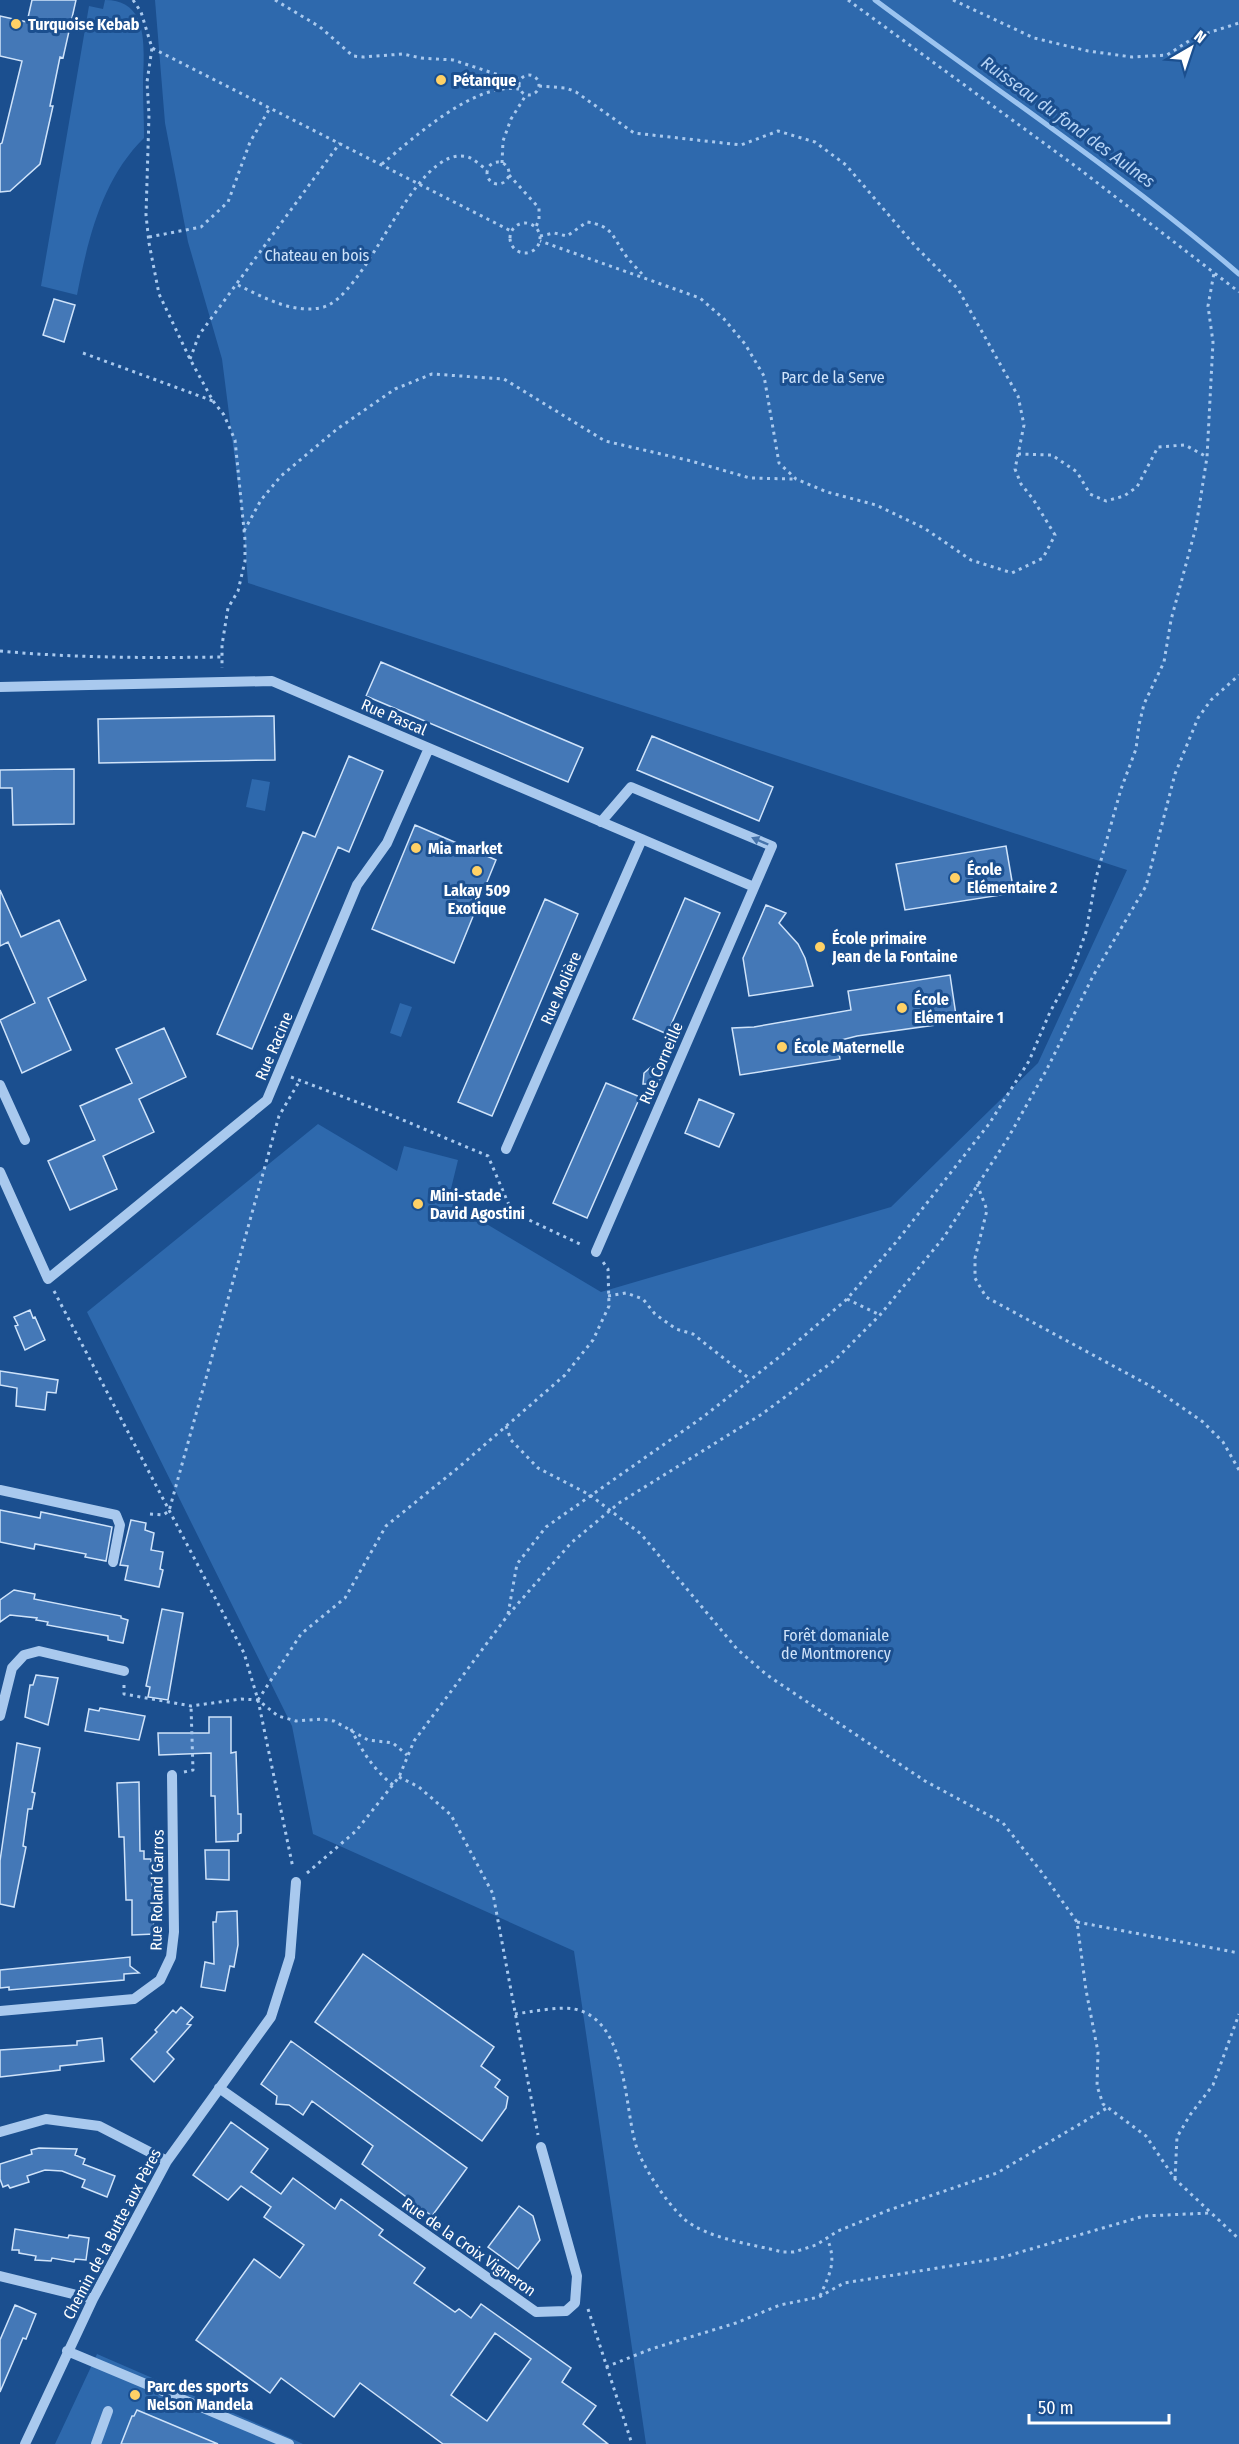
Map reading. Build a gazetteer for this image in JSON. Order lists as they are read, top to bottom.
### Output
{
  "streets": {
    "street": [
      "Rue Pascal",
      "Rue Molière",
      "Rue Racine",
      "Rue Corneille",
      "Rue Roland Garros",
      "Chemin de la Butte aux Pères",
      "Rue de la Croix Vigneron"
    ]
  },
  "crossings": [
    ["Rue Pascal", "Rue Molière"],
    ["Rue Pascal", "Rue Racine"],
    ["Rue Pascal", "Rue Corneille"],
    ["Chemin de la Butte aux Pères", "Rue de la Croix Vigneron"]
  ],
  "water": ["Ruisseau du fond des Aulnes"],
  "parks": ["Chateau en bois", "Parc de la Serve", "Forêt domaniale de Montmorency"],
  "places": [
    "Turquoise Kebab",
    "Pétanque",
    "Mia market",
    "Lakay 509 Exotique",
    "École Elémentaire 2",
    "École primaire Jean de la Fontaine",
    "École Elémentaire 1",
    "École Maternelle",
    "Mini-stade David Agostini",
    "Parc des sports Nelson Mandela"
  ],
  "scale_bar": "50 m",
  "north": "top right"
}
